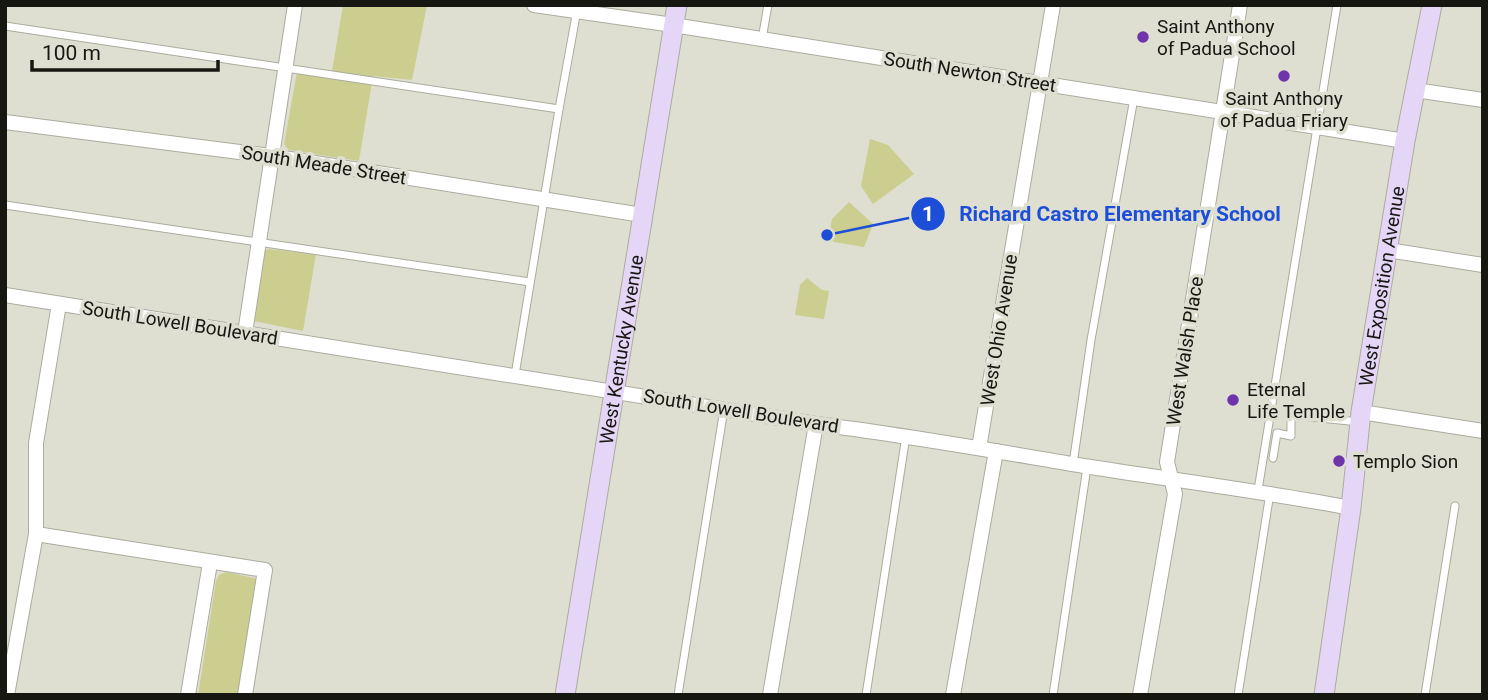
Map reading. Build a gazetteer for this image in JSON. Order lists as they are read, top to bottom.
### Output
{
  "streets": {
    "street": [
      "South Newton Street",
      "South Meade Street",
      "West Exposition Avenue",
      "South Lowell Boulevard",
      "West Ohio Avenue",
      "West Kentucky Avenue",
      "West Walsh Place"
    ]
  },
  "crossings": [
    ["South Newton Street", "West Exposition Avenue"],
    ["South Newton Street", "West Ohio Avenue"],
    ["South Newton Street", "West Kentucky Avenue"],
    ["South Newton Street", "West Walsh Place"],
    ["South Meade Street", "West Kentucky Avenue"],
    ["West Exposition Avenue", "South Lowell Boulevard"],
    ["South Lowell Boulevard", "West Ohio Avenue"],
    ["South Lowell Boulevard", "West Kentucky Avenue"],
    ["South Lowell Boulevard", "West Walsh Place"]
  ],
  "places": [
    "Saint Anthony of Padua School",
    "Saint Anthony of Padua Friary",
    "Richard Castro Elementary School",
    "Eternal Life Temple",
    "Templo Sion"
  ],
  "scale_bar": "100 m"
}
